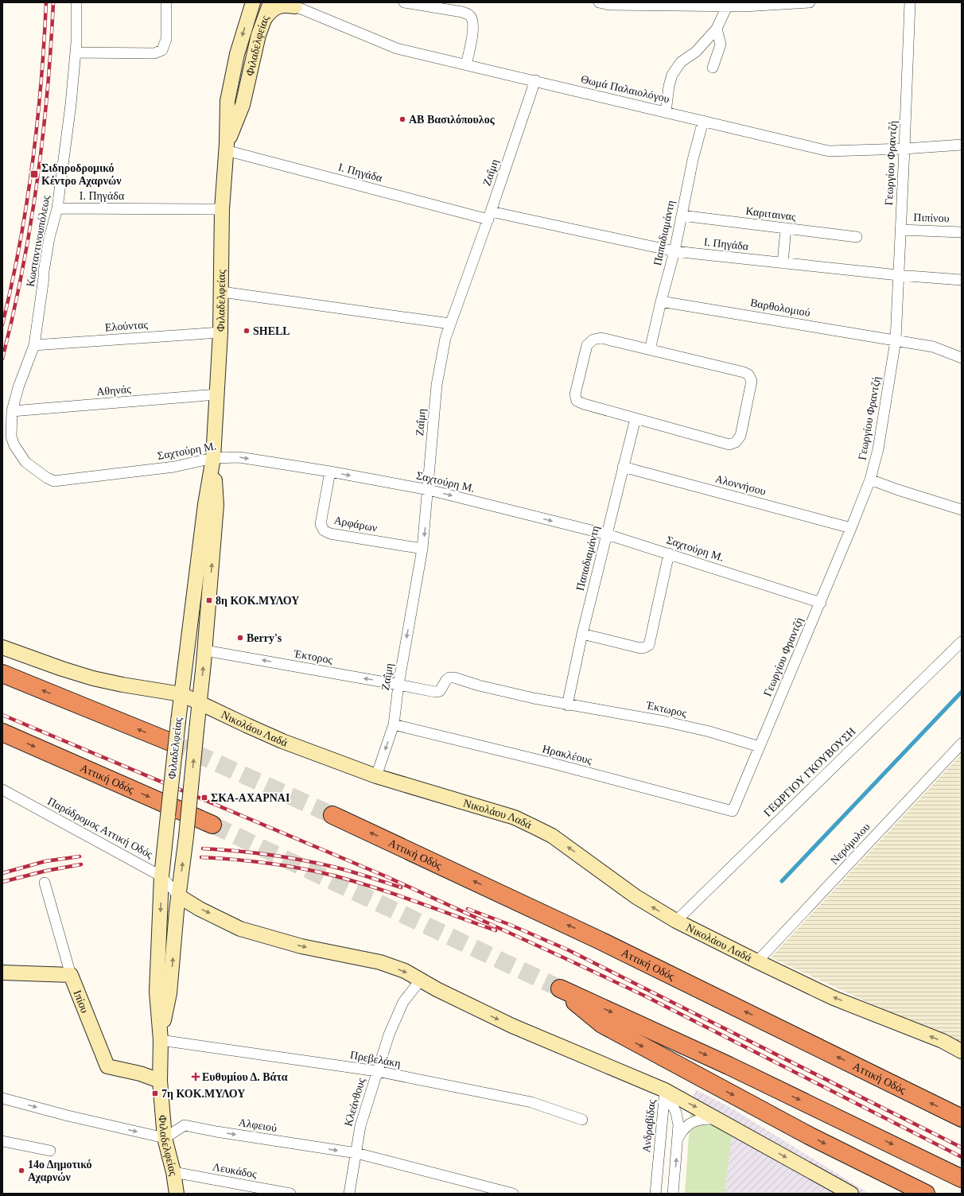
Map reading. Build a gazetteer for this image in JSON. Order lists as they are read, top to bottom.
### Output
{
  "streets": {
    "highway": ["Αττική Οδός"],
    "street": [
      "Φιλαδελφείας",
      "Θωμά Παλαιολόγου",
      "Γεωργίου Φραντζή",
      "Ι. Πηγάδα",
      "Ζαΐμη",
      "Καριταινας",
      "Πιπίνου",
      "Παπαδιαμάντη",
      "Κωσταντινουπόλεως",
      "Βαρθολομιού",
      "Ελούντας",
      "Αθηνάς",
      "Σαχτούρη Μ.",
      "Αλοννήσου",
      "Αρφάρων",
      "Έκτορος",
      "Έκτωρος",
      "Νικολάου Λαδά",
      "Ηρακλέους",
      "ΓΕΩΡΓΙΟΥ ΓΚΟΥΒΟΥΣΗ",
      "Παράδρομος Αττική Οδός",
      "Νερόμυλου",
      "Ιπίου",
      "Πρεβελάκη",
      "Κλεάνθους",
      "Αλφειού",
      "Ανδραβίδας",
      "Λευκάδος"
    ]
  },
  "crossings": [
    ["Φιλαδελφείας", "Ι. Πηγάδα"],
    ["Φιλαδελφείας", "Ελούντας"],
    ["Φιλαδελφείας", "Αθηνάς"],
    ["Φιλαδελφείας", "Σαχτούρη Μ."],
    ["Φιλαδελφείας", "Έκτορος"],
    ["Φιλαδελφείας", "Νικολάου Λαδά"],
    ["Φιλαδελφείας", "Παράδρομος Αττική Οδός"],
    ["Φιλαδελφείας", "Ιπίου"],
    ["Φιλαδελφείας", "Πρεβελάκη"],
    ["Φιλαδελφείας", "Αλφειού"],
    ["Φιλαδελφείας", "Λευκάδος"],
    ["Θωμά Παλαιολόγου", "Γεωργίου Φραντζή"],
    ["Θωμά Παλαιολόγου", "Ζαΐμη"],
    ["Θωμά Παλαιολόγου", "Παπαδιαμάντη"],
    ["Γεωργίου Φραντζή", "Ι. Πηγάδα"],
    ["Γεωργίου Φραντζή", "Πιπίνου"],
    ["Γεωργίου Φραντζή", "Βαρθολομιού"],
    ["Γεωργίου Φραντζή", "Σαχτούρη Μ."],
    ["Γεωργίου Φραντζή", "Αλοννήσου"],
    ["Γεωργίου Φραντζή", "Έκτωρος"],
    ["Γεωργίου Φραντζή", "Ηρακλέους"],
    ["Ι. Πηγάδα", "Ζαΐμη"],
    ["Ι. Πηγάδα", "Παπαδιαμάντη"],
    ["Ι. Πηγάδα", "Κωσταντινουπόλεως"],
    ["Ζαΐμη", "Σαχτούρη Μ."],
    ["Ζαΐμη", "Αρφάρων"],
    ["Ζαΐμη", "Έκτορος"],
    ["Ζαΐμη", "Νικολάου Λαδά"],
    ["Ζαΐμη", "Ηρακλέους"],
    ["Καριταινας", "Παπαδιαμάντη"],
    ["Παπαδιαμάντη", "Βαρθολομιού"],
    ["Παπαδιαμάντη", "Σαχτούρη Μ."],
    ["Παπαδιαμάντη", "Αλοννήσου"],
    ["Παπαδιαμάντη", "Έκτορος"],
    ["Παπαδιαμάντη", "Έκτωρος"],
    ["Κωσταντινουπόλεως", "Ελούντας"],
    ["Κωσταντινουπόλεως", "Αθηνάς"],
    ["Κωσταντινουπόλεως", "Σαχτούρη Μ."],
    ["Σαχτούρη Μ.", "Αρφάρων"],
    ["Έκτορος", "Έκτωρος"],
    ["Νικολάου Λαδά", "ΓΕΩΡΓΙΟΥ ΓΚΟΥΒΟΥΣΗ"],
    ["Νικολάου Λαδά", "Νερόμυλου"],
    ["Πρεβελάκη", "Κλεάνθους"],
    ["Κλεάνθους", "Αλφειού"]
  ],
  "one_way": [
    "Σαχτούρη Μ.",
    "Έκτορος",
    "Νικολάου Λαδά",
    "Αλφειού"
  ],
  "places": {
    "other": [
      "ΑΒ Βασιλόπουλος",
      "SHELL",
      "Berry's",
      "14ο Δημοτικό Αχαρνών"
    ],
    "transit": [
      "Σιδηροδρομικό Κέντρο Αχαρνών",
      "8η ΚΟΚ.ΜΥΛΟΥ",
      "ΣΚΑ-ΑΧΑΡΝΑΙ",
      "7η ΚΟΚ.ΜΥΛΟΥ"
    ],
    "health": ["Ευθυμίου Δ. Βάτα"]
  }
}
